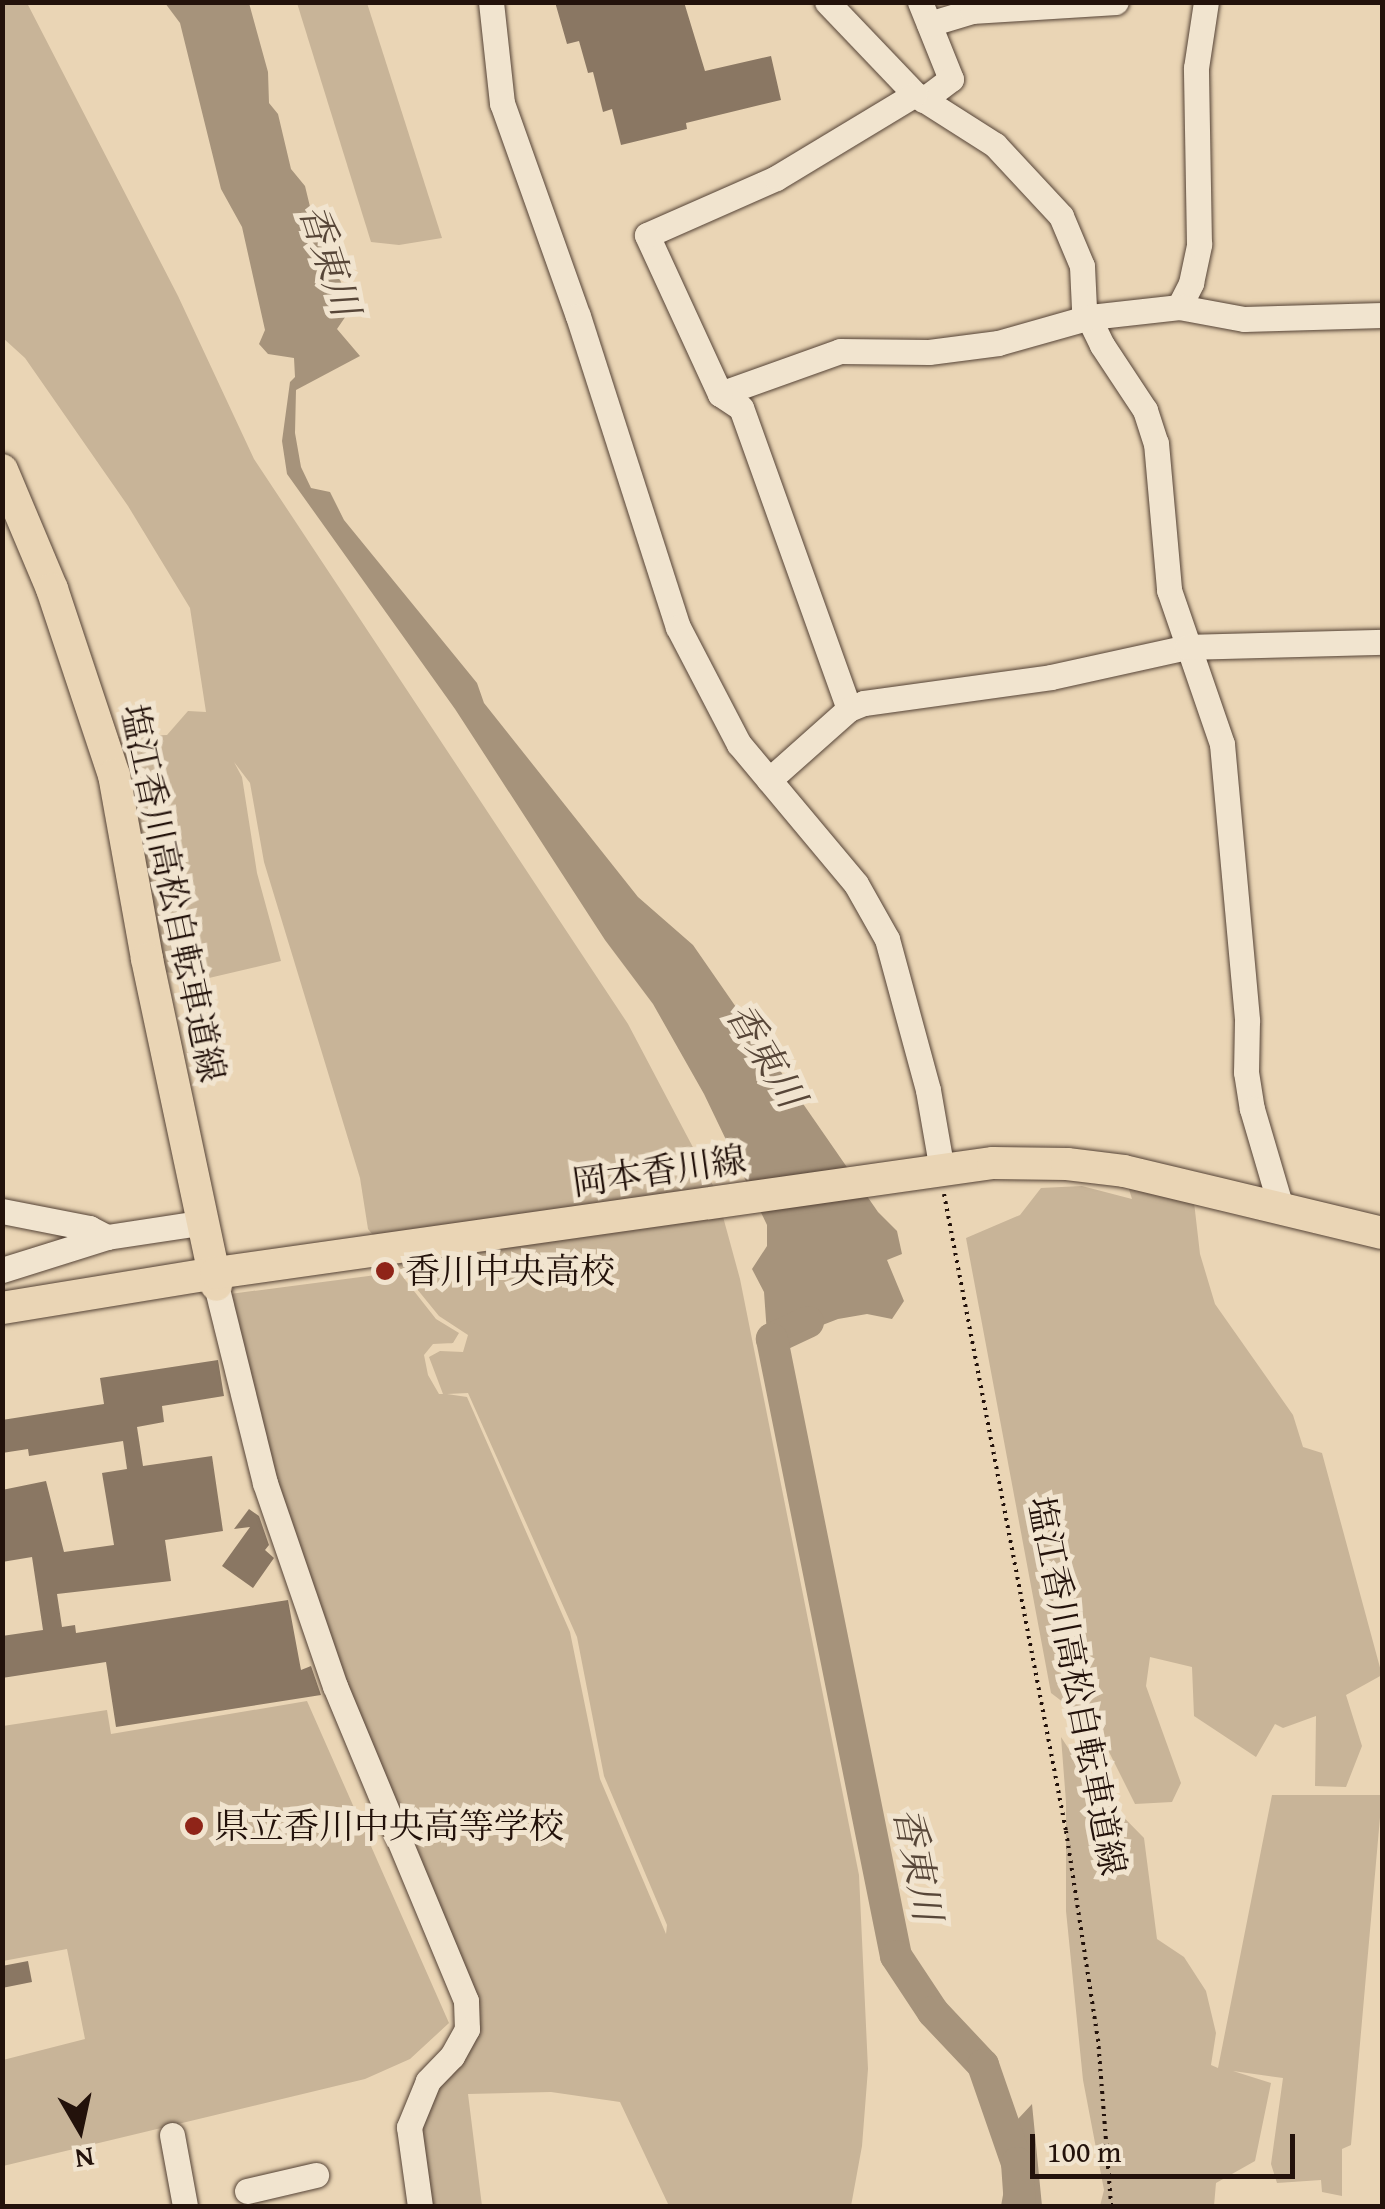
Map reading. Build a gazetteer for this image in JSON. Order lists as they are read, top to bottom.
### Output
{
  "streets": {
    "main road": ["塩江香川高松自転車道線", "岡本香川線"]
  },
  "crossings": [
    ["塩江香川高松自転車道線", "岡本香川線"]
  ],
  "water": ["香東川"],
  "places": ["香川中央高校", "県立香川中央高等学校"],
  "scale_bar": "100 m",
  "north": "bottom"
}
